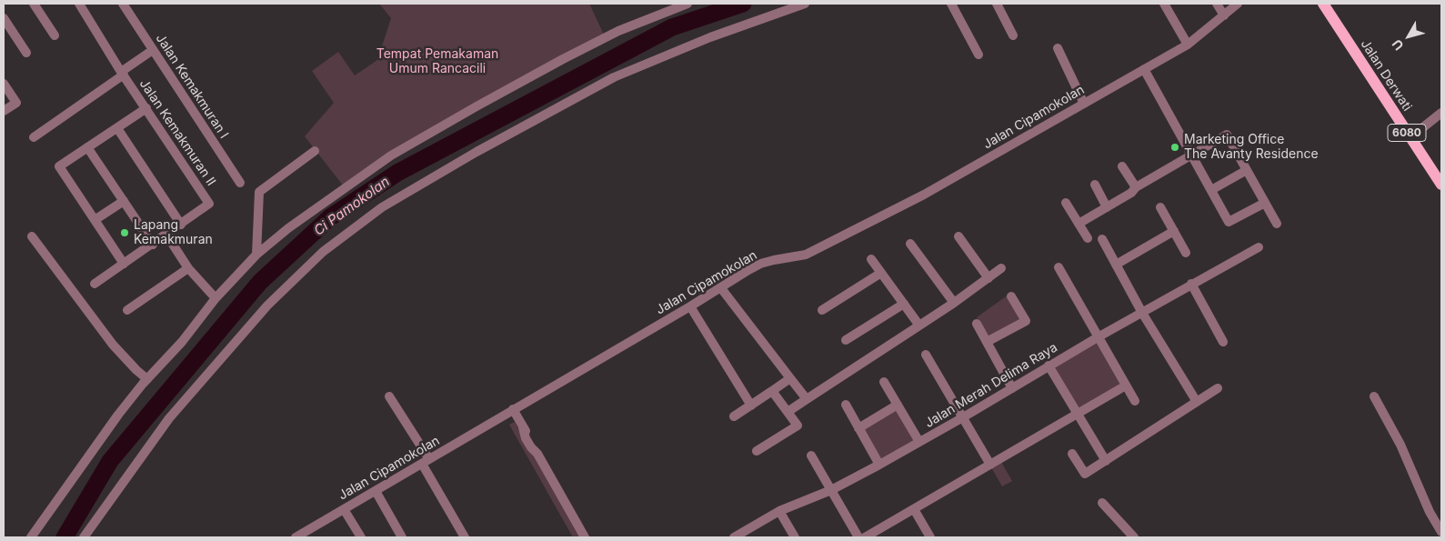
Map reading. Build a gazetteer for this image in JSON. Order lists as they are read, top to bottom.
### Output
{
  "streets": {
    "main road": ["Jalan Derwati", "6080"],
    "street": [
      "Jalan Kemakmuran I",
      "Jalan Cipamokolan",
      "Jalan Kemakmuran II",
      "Jalan Merah Delima Raya"
    ]
  },
  "water": ["Ci Pamokolan"],
  "parks": ["Tempat Pemakaman Umum Rancacili"],
  "places": ["Marketing Office The Avanty Residence", "Lapang Kemakmuran"],
  "north": "bottom left"
}
